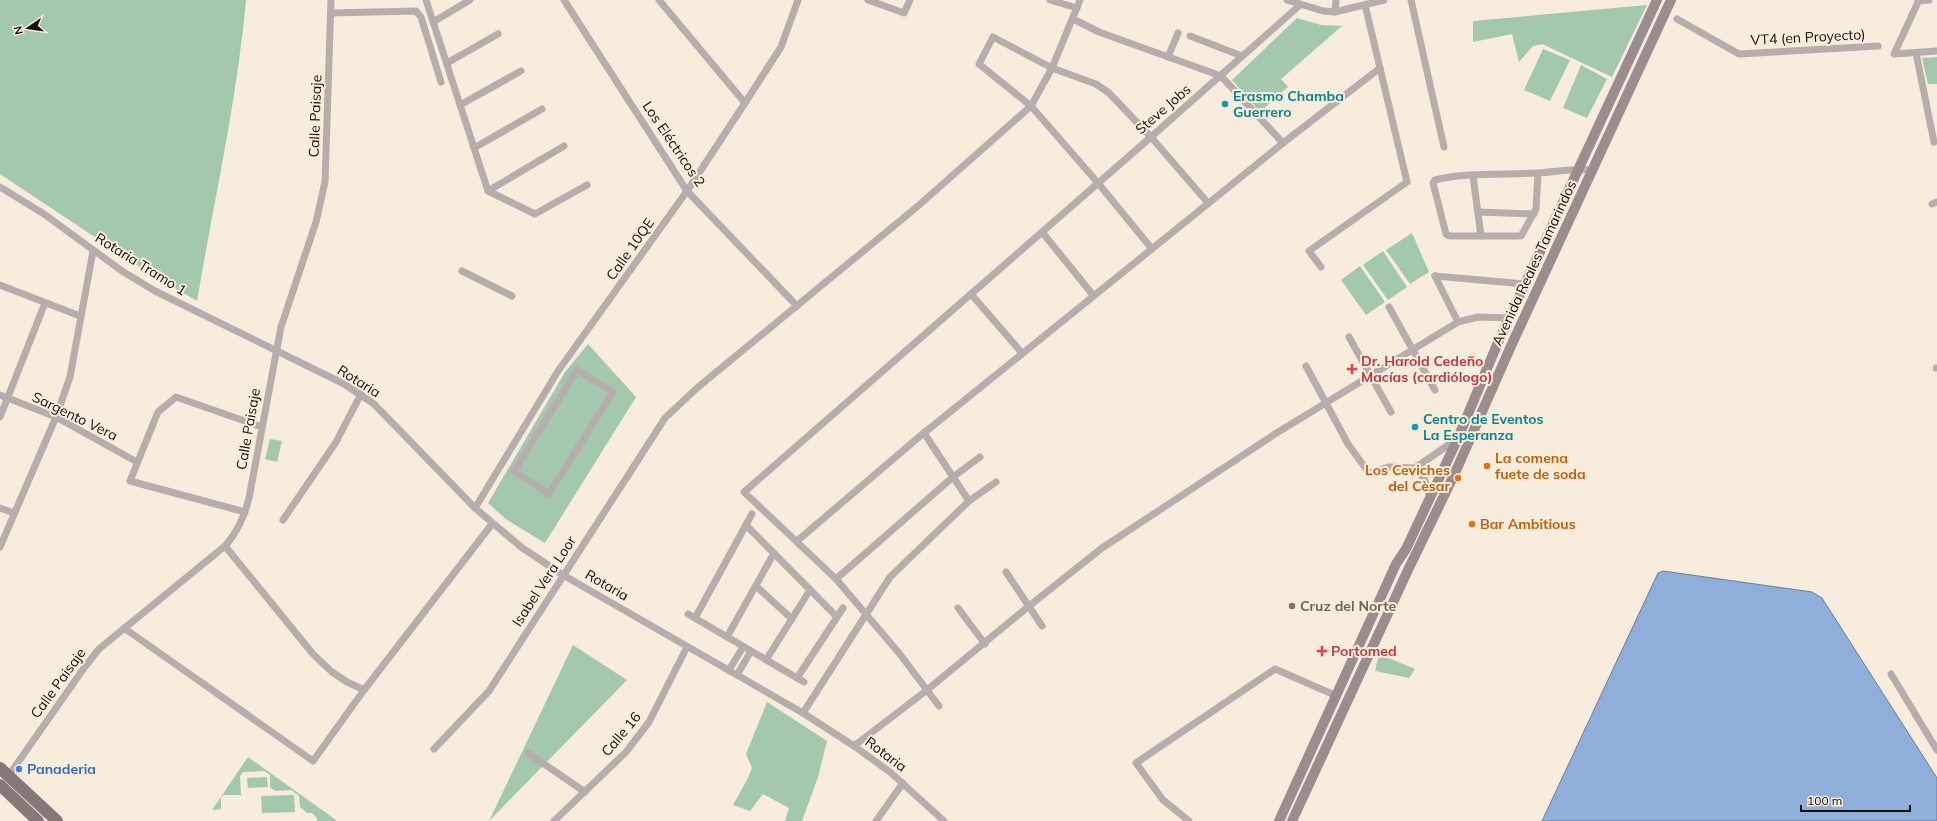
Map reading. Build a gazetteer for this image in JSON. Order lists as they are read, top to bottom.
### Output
{
  "streets": {
    "main road": ["Avenida Reales Tamarindos"],
    "street": [
      "VT4 (en Proyecto)",
      "Steve Jobs",
      "Calle Paisaje",
      "Los Eléctricos 2",
      "Calle 10QE",
      "Rotaria Tramo 1",
      "Rotaria",
      "Sargento Vera",
      "Isabel Vera Loor",
      "Calle 16"
    ]
  },
  "crossings": [
    ["Calle Paisaje", "Rotaria Tramo 1"],
    ["Calle Paisaje", "Rotaria"],
    ["Los Eléctricos 2", "Calle 10QE"],
    ["Los Eléctricos 2", "Isabel Vera Loor"],
    ["Calle 10QE", "Rotaria"],
    ["Rotaria Tramo 1", "Rotaria"],
    ["Rotaria", "Isabel Vera Loor"],
    ["Rotaria", "Calle 16"]
  ],
  "places": {
    "other": [
      "Erasmo Chamba Guerrero",
      "Centro de Eventos La Esperanza",
      "La comena fuete de soda",
      "Los Ceviches del Cèsar",
      "Bar Ambitious",
      "Cruz del Norte",
      "Panaderia"
    ],
    "health": ["Dr. Harold Cedeño Macías (cardiólogo)", "Portomed"]
  },
  "scale_bar": "100 m",
  "north": "left"
}
